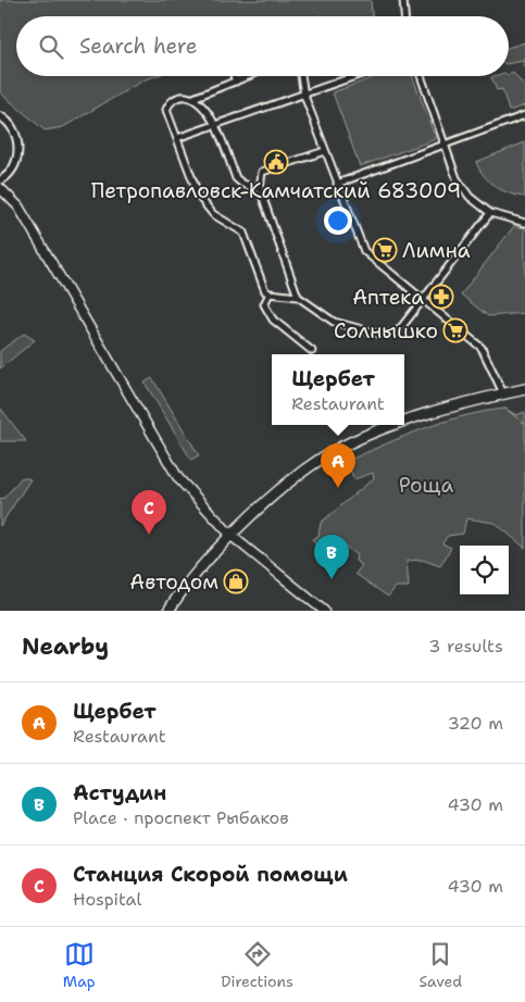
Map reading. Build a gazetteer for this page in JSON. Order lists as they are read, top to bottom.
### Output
{
  "parks": ["Роща"],
  "places": {
    "public building": ["Петропавловск-Камчатский 683009"],
    "supermarket": ["Лимна", "Солнышко"],
    "pharmacy": ["Аптека"],
    "shop": ["Автодом"]
  },
  "page": {
    "search": "Search here",
    "popup": ["Щербет", "Restaurant"],
    "pins": ["A", "C", "B"],
    "heading": ["Nearby", "3 results"],
    "list": [
      {
        "mark": "A",
        "name": "Щербет",
        "note": "Restaurant",
        "value": "320 m"
      },
      {
        "mark": "B",
        "name": "Астудин",
        "note": "Place · проспект Рыбаков",
        "value": "430 m"
      },
      {
        "mark": "C",
        "name": "Станция Скорой помощи",
        "note": "Hospital",
        "value": "430 m"
      }
    ],
    "nav": ["Map", "Directions", "Saved"]
  }
}
